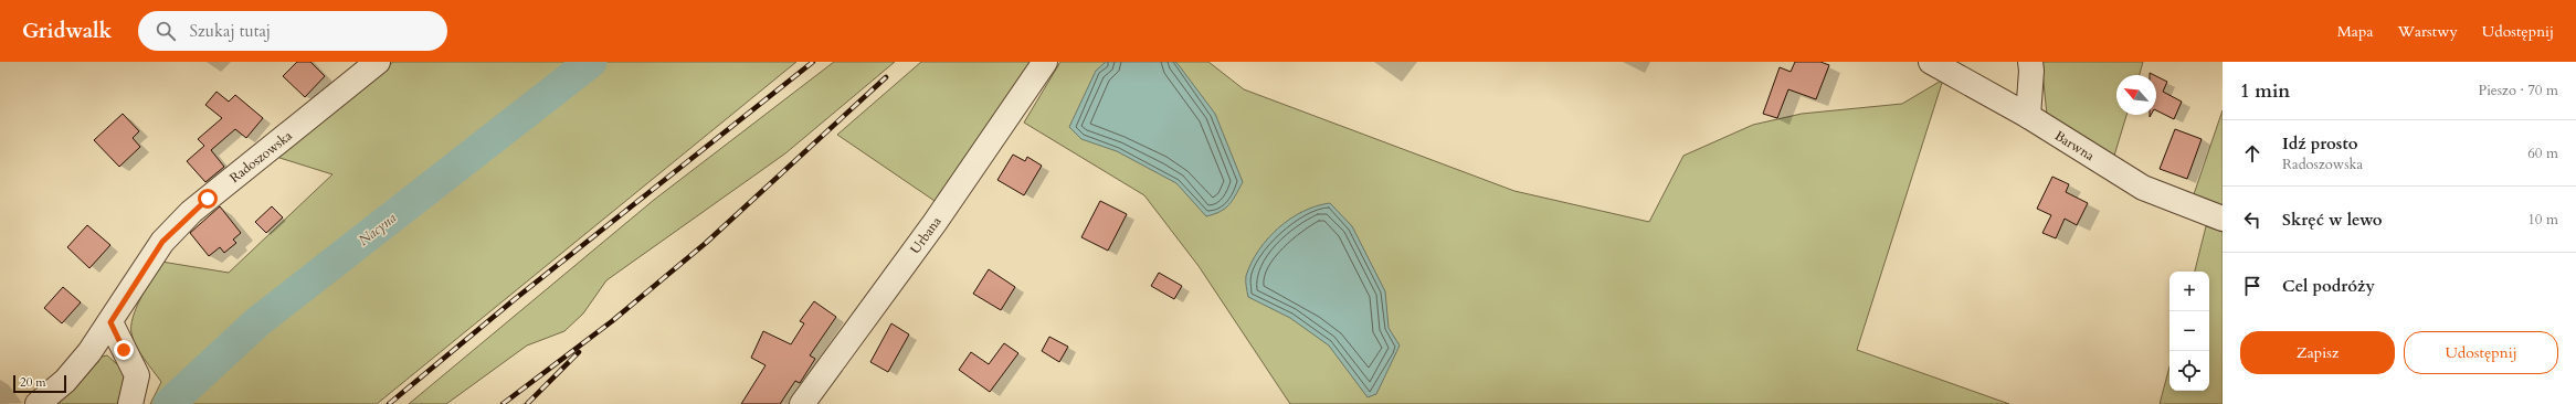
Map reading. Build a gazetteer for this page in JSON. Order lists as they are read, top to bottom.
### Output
{
  "streets": {
    "street": ["Barwna", "Radoszowska", "Urbana"]
  },
  "water": ["Nacyna"],
  "scale_bar": "20 m",
  "north": "top left",
  "page": {
    "header": "Gridwalk",
    "search": "Szukaj tutaj",
    "nav": ["Mapa", "Warstwy", "Udostępnij"],
    "heading": ["1 min", "Pieszo · 70 m"],
    "list": [
      ["Idź prosto", "Radoszowska", "60 m"],
      ["Skręć w lewo", "10 m"],
      "Cel podróży"
    ],
    "map_buttons": ["+", "−"],
    "buttons": ["Zapisz", "Udostępnij"],
    "scale": "20 m"
  }
}
